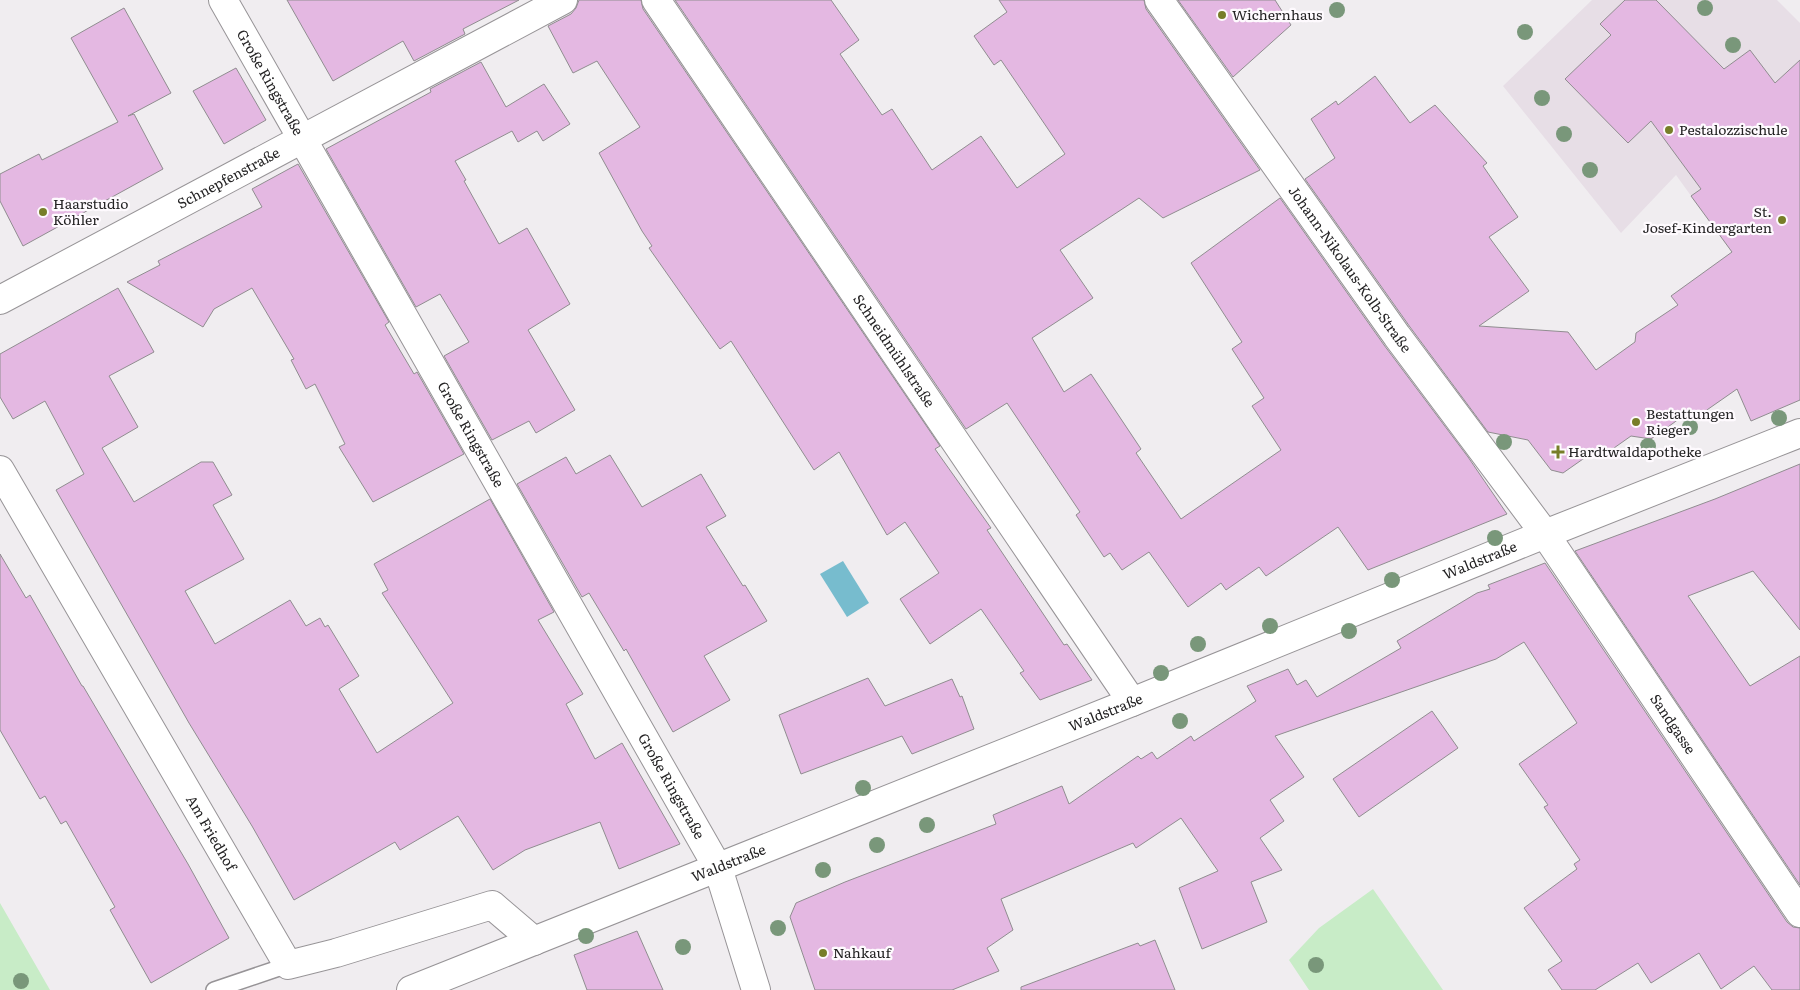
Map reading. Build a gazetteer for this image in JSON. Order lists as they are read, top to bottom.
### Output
{
  "streets": {
    "street": [
      "Große Ringstraße",
      "Schnepfenstraße",
      "Johann-Nikolaus-Kolb-Straße",
      "Schneidmühlstraße",
      "Waldstraße",
      "Sandgasse",
      "Am Friedhof"
    ]
  },
  "crossings": [
    ["Große Ringstraße", "Schnepfenstraße"],
    ["Große Ringstraße", "Waldstraße"],
    ["Johann-Nikolaus-Kolb-Straße", "Waldstraße"],
    ["Johann-Nikolaus-Kolb-Straße", "Sandgasse"],
    ["Schneidmühlstraße", "Waldstraße"],
    ["Waldstraße", "Sandgasse"]
  ],
  "places": {
    "other": [
      "Wichernhaus",
      "Pestalozzischule",
      "Haarstudio Köhler",
      "St. Josef-Kindergarten",
      "Bestattungen Rieger",
      "Nahkauf"
    ],
    "health": ["Hardtwaldapotheke"]
  }
}
